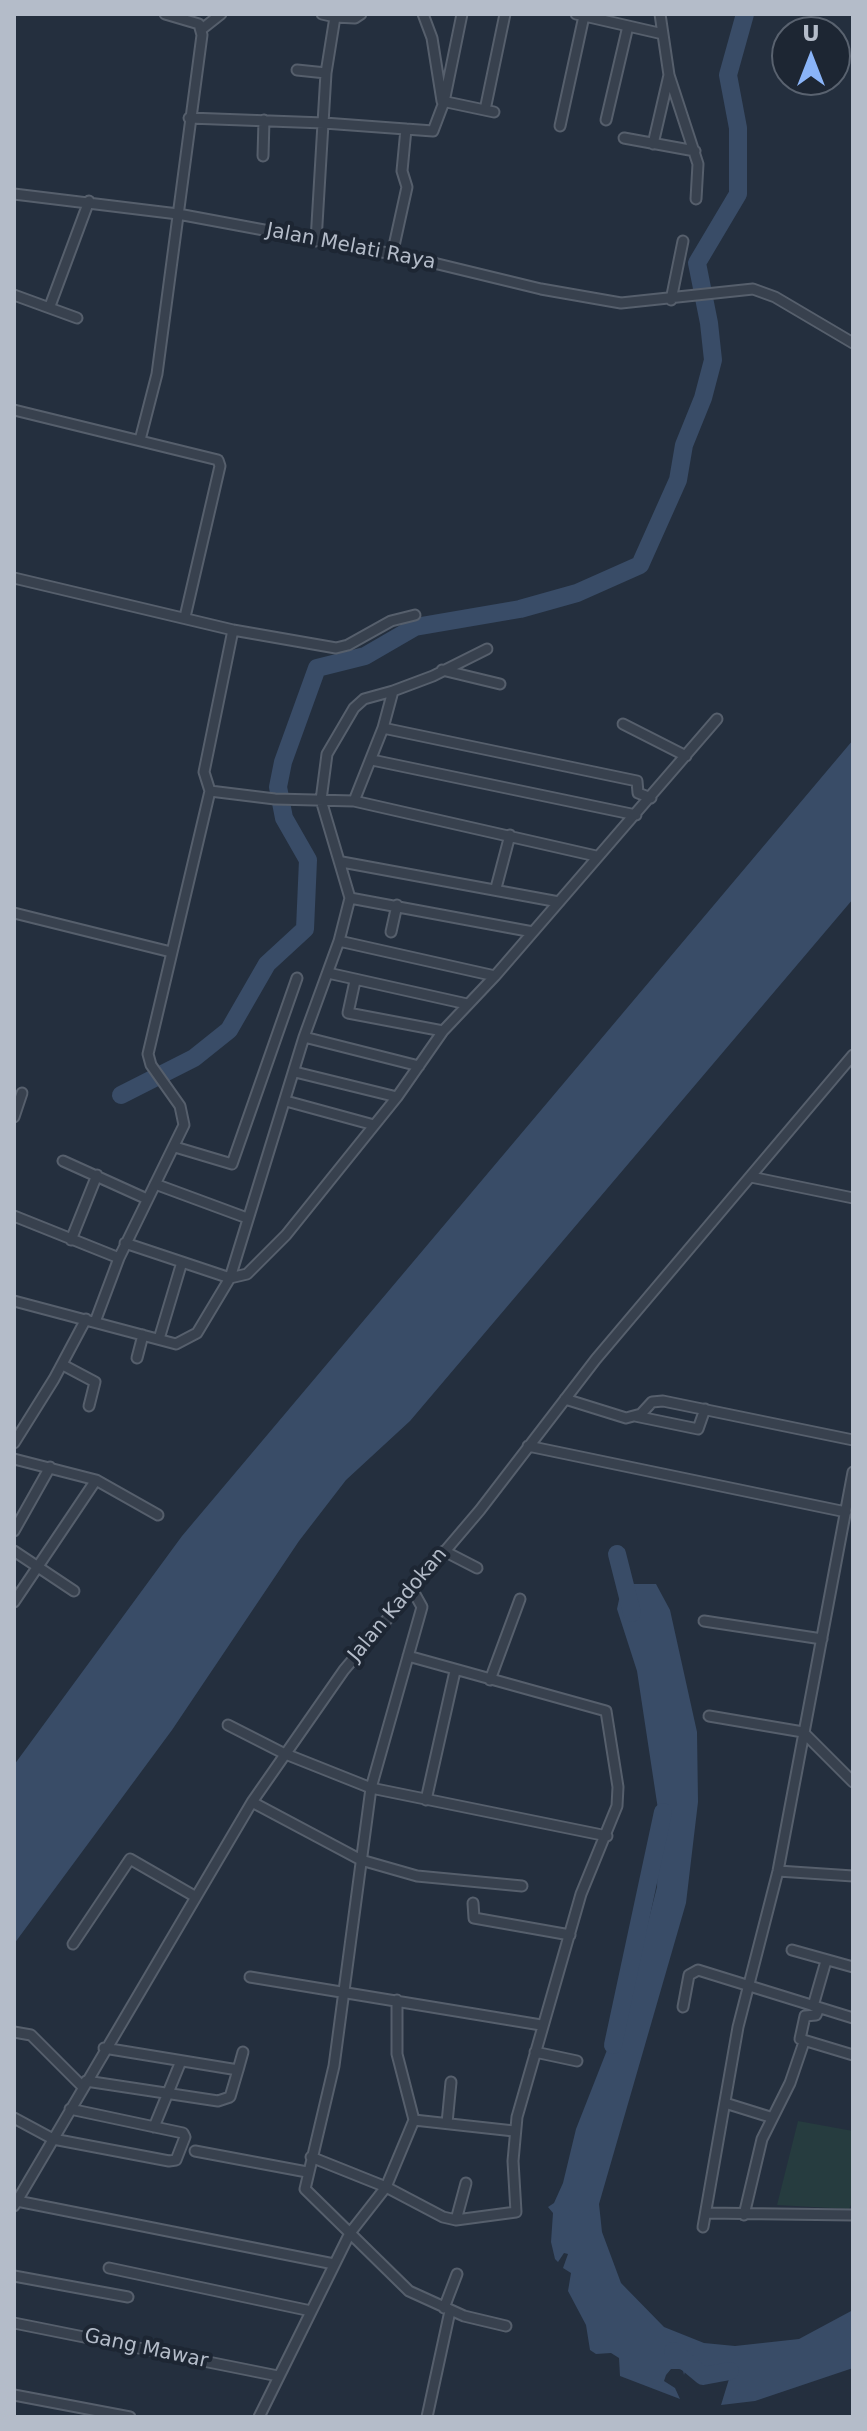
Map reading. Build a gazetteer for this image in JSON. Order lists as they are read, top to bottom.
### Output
{
  "streets": {
    "street": ["Jalan Melati Raya", "Jalan Kadokan", "Gang Mawar"]
  },
  "north": "top"
}
